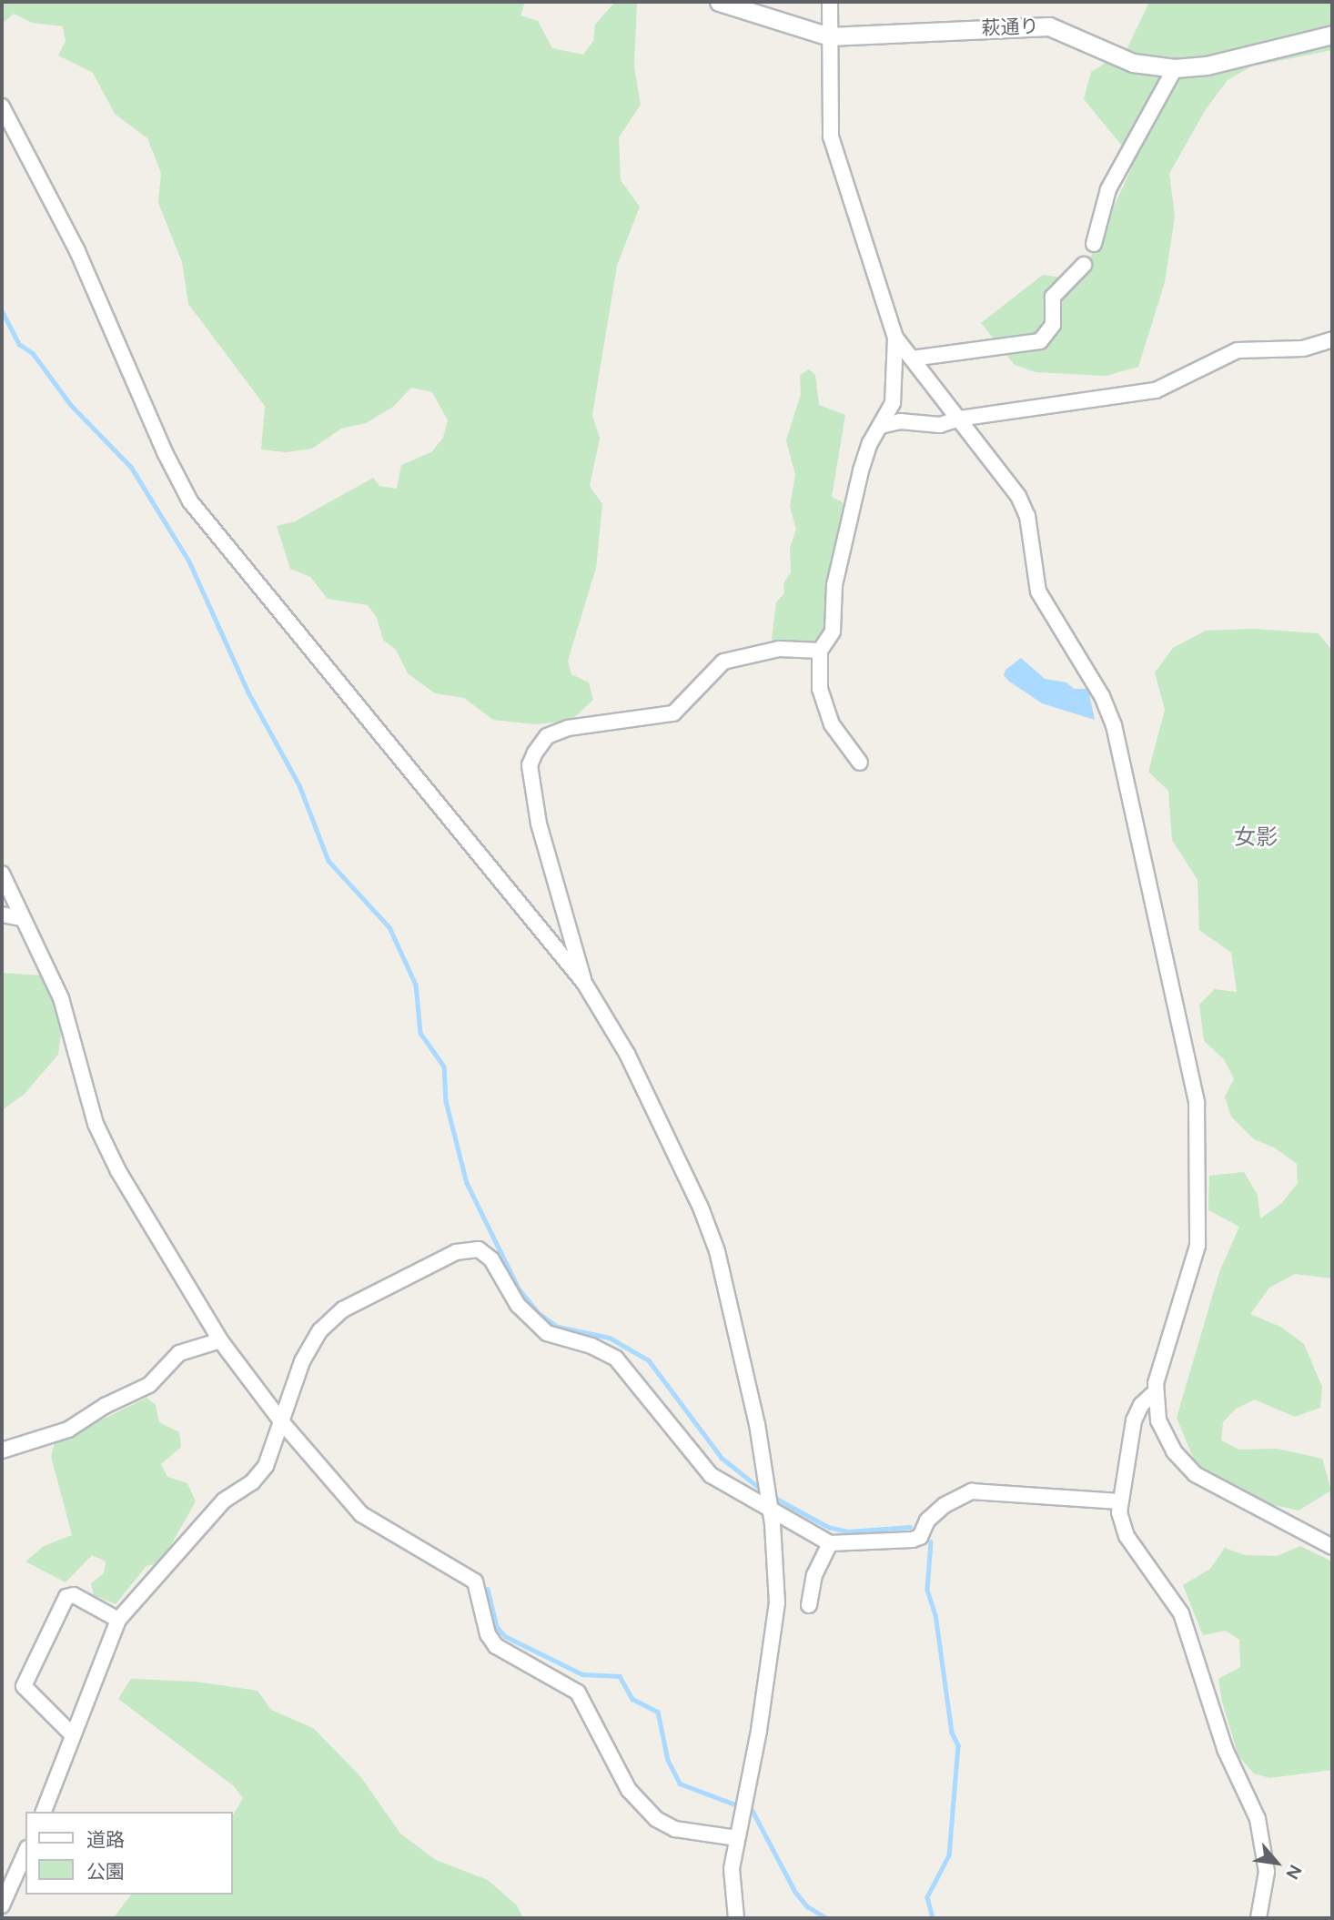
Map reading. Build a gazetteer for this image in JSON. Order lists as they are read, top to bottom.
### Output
{
  "streets": {
    "street": ["萩通り"]
  },
  "districts": ["女影"],
  "legend": ["道路", "公園"],
  "north": "bottom right"
}
